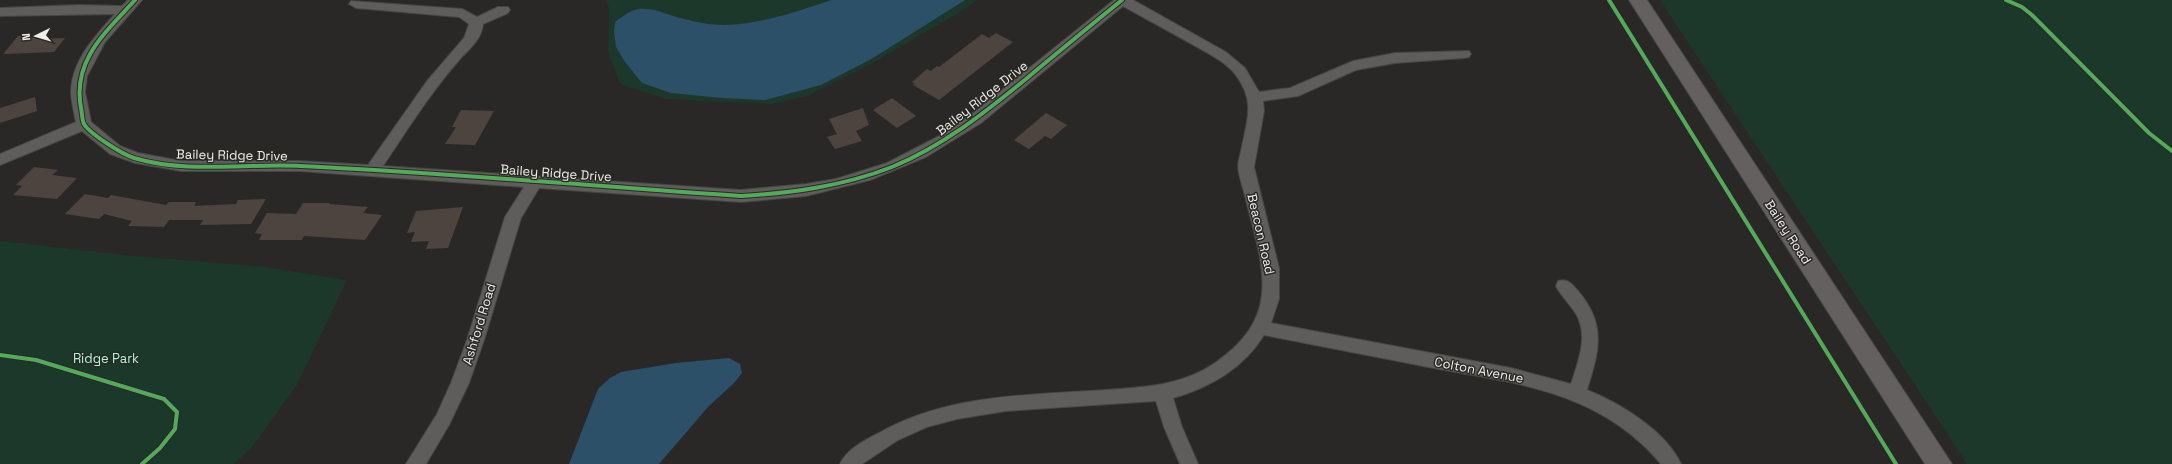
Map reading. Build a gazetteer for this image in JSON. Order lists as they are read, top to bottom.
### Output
{
  "streets": {
    "main road": ["Bailey Road"],
    "street": [
      "Bailey Ridge Drive",
      "Beacon Road",
      "Ashford Road",
      "Colton Avenue"
    ]
  },
  "crossings": [
    ["Bailey Ridge Drive", "Beacon Road"],
    ["Bailey Ridge Drive", "Ashford Road"],
    ["Beacon Road", "Colton Avenue"]
  ],
  "parks": ["Ridge Park"],
  "north": "left"
}
